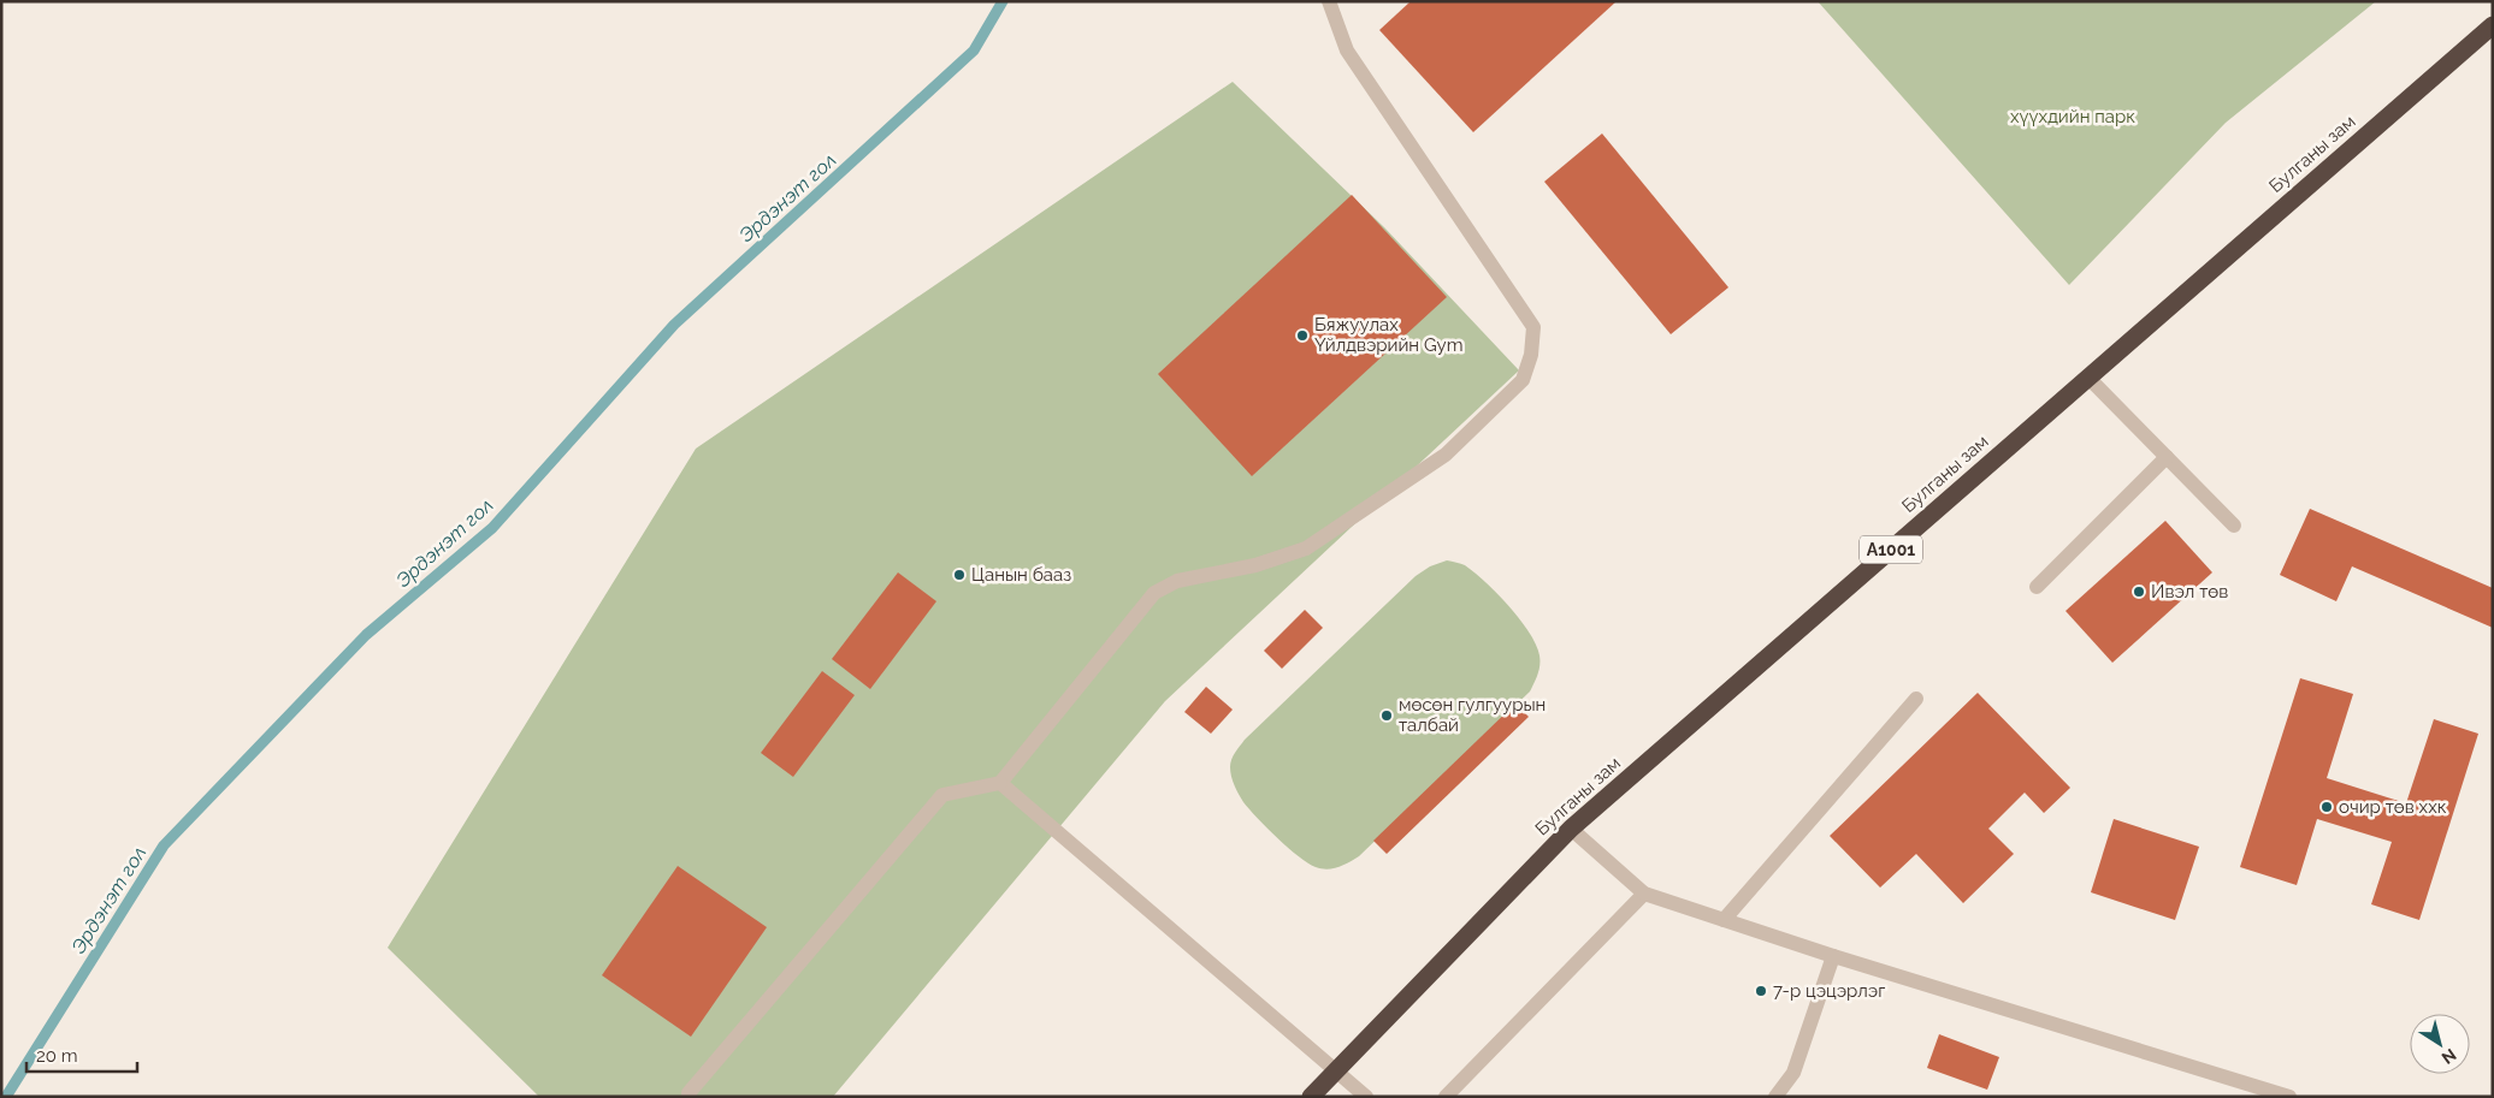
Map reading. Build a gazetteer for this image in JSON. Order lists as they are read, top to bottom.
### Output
{
  "streets": {
    "highway": ["Булганы зам", "A1001"]
  },
  "water": ["Эрдэнэт гол"],
  "parks": ["хүүхдийн парк"],
  "places": [
    "Бяжуулах Үйлдвэрийн Gym",
    "Цанын бааз",
    "Ивэл төв",
    "мөсөн гулгуурын талбай",
    "очир төв ххк",
    "7-р цэцэрлэг"
  ],
  "scale_bar": "20 m",
  "north": "bottom right"
}
